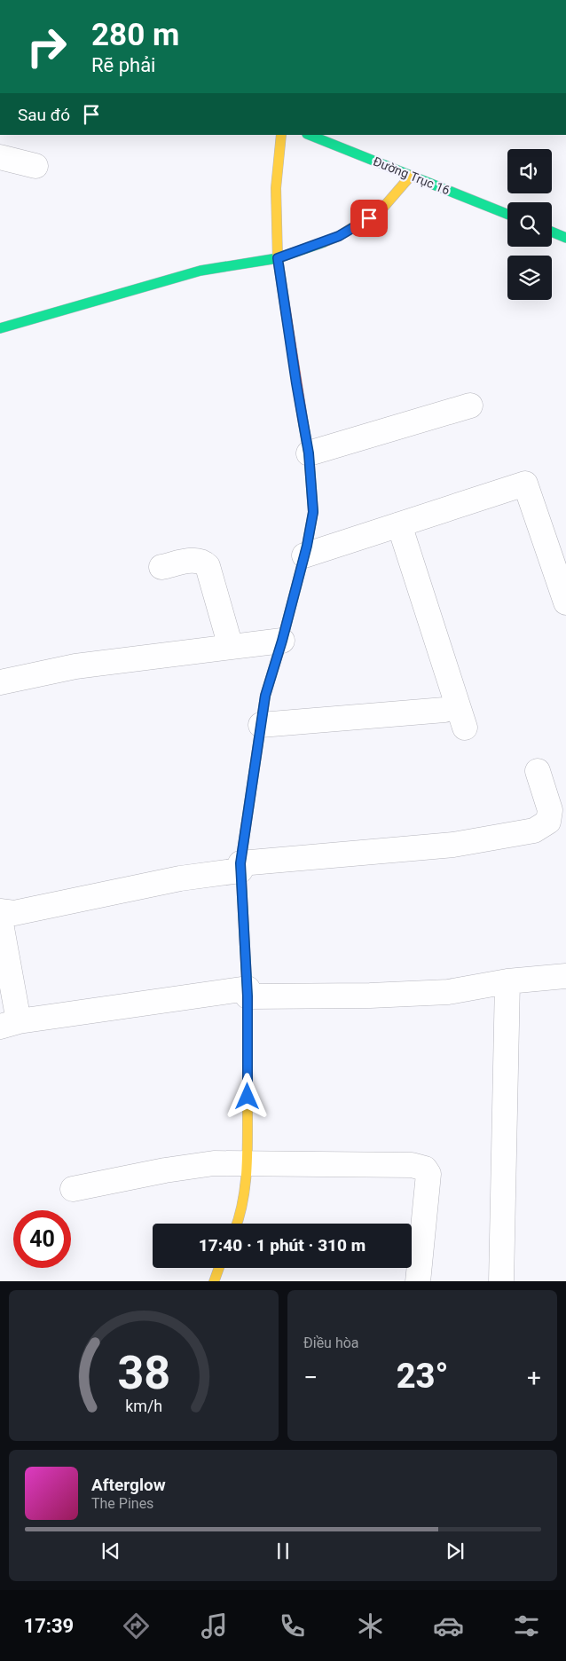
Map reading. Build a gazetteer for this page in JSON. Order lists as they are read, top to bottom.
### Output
{
  "streets": {
    "street": ["Đường Trục 16"]
  },
  "page": {
    "turn": ["280 m", "Rẽ phải"],
    "then": "Sau đó",
    "limit": "40",
    "trip": "17:40 · 1 phút · 310 m",
    "tile": "Điều hòa",
    "heat": ["−", "23°", "+"],
    "song": ["Afterglow", "The Pines"],
    "tabs": "17:39",
    "gauge": ["38", "km/h"]
  }
}
